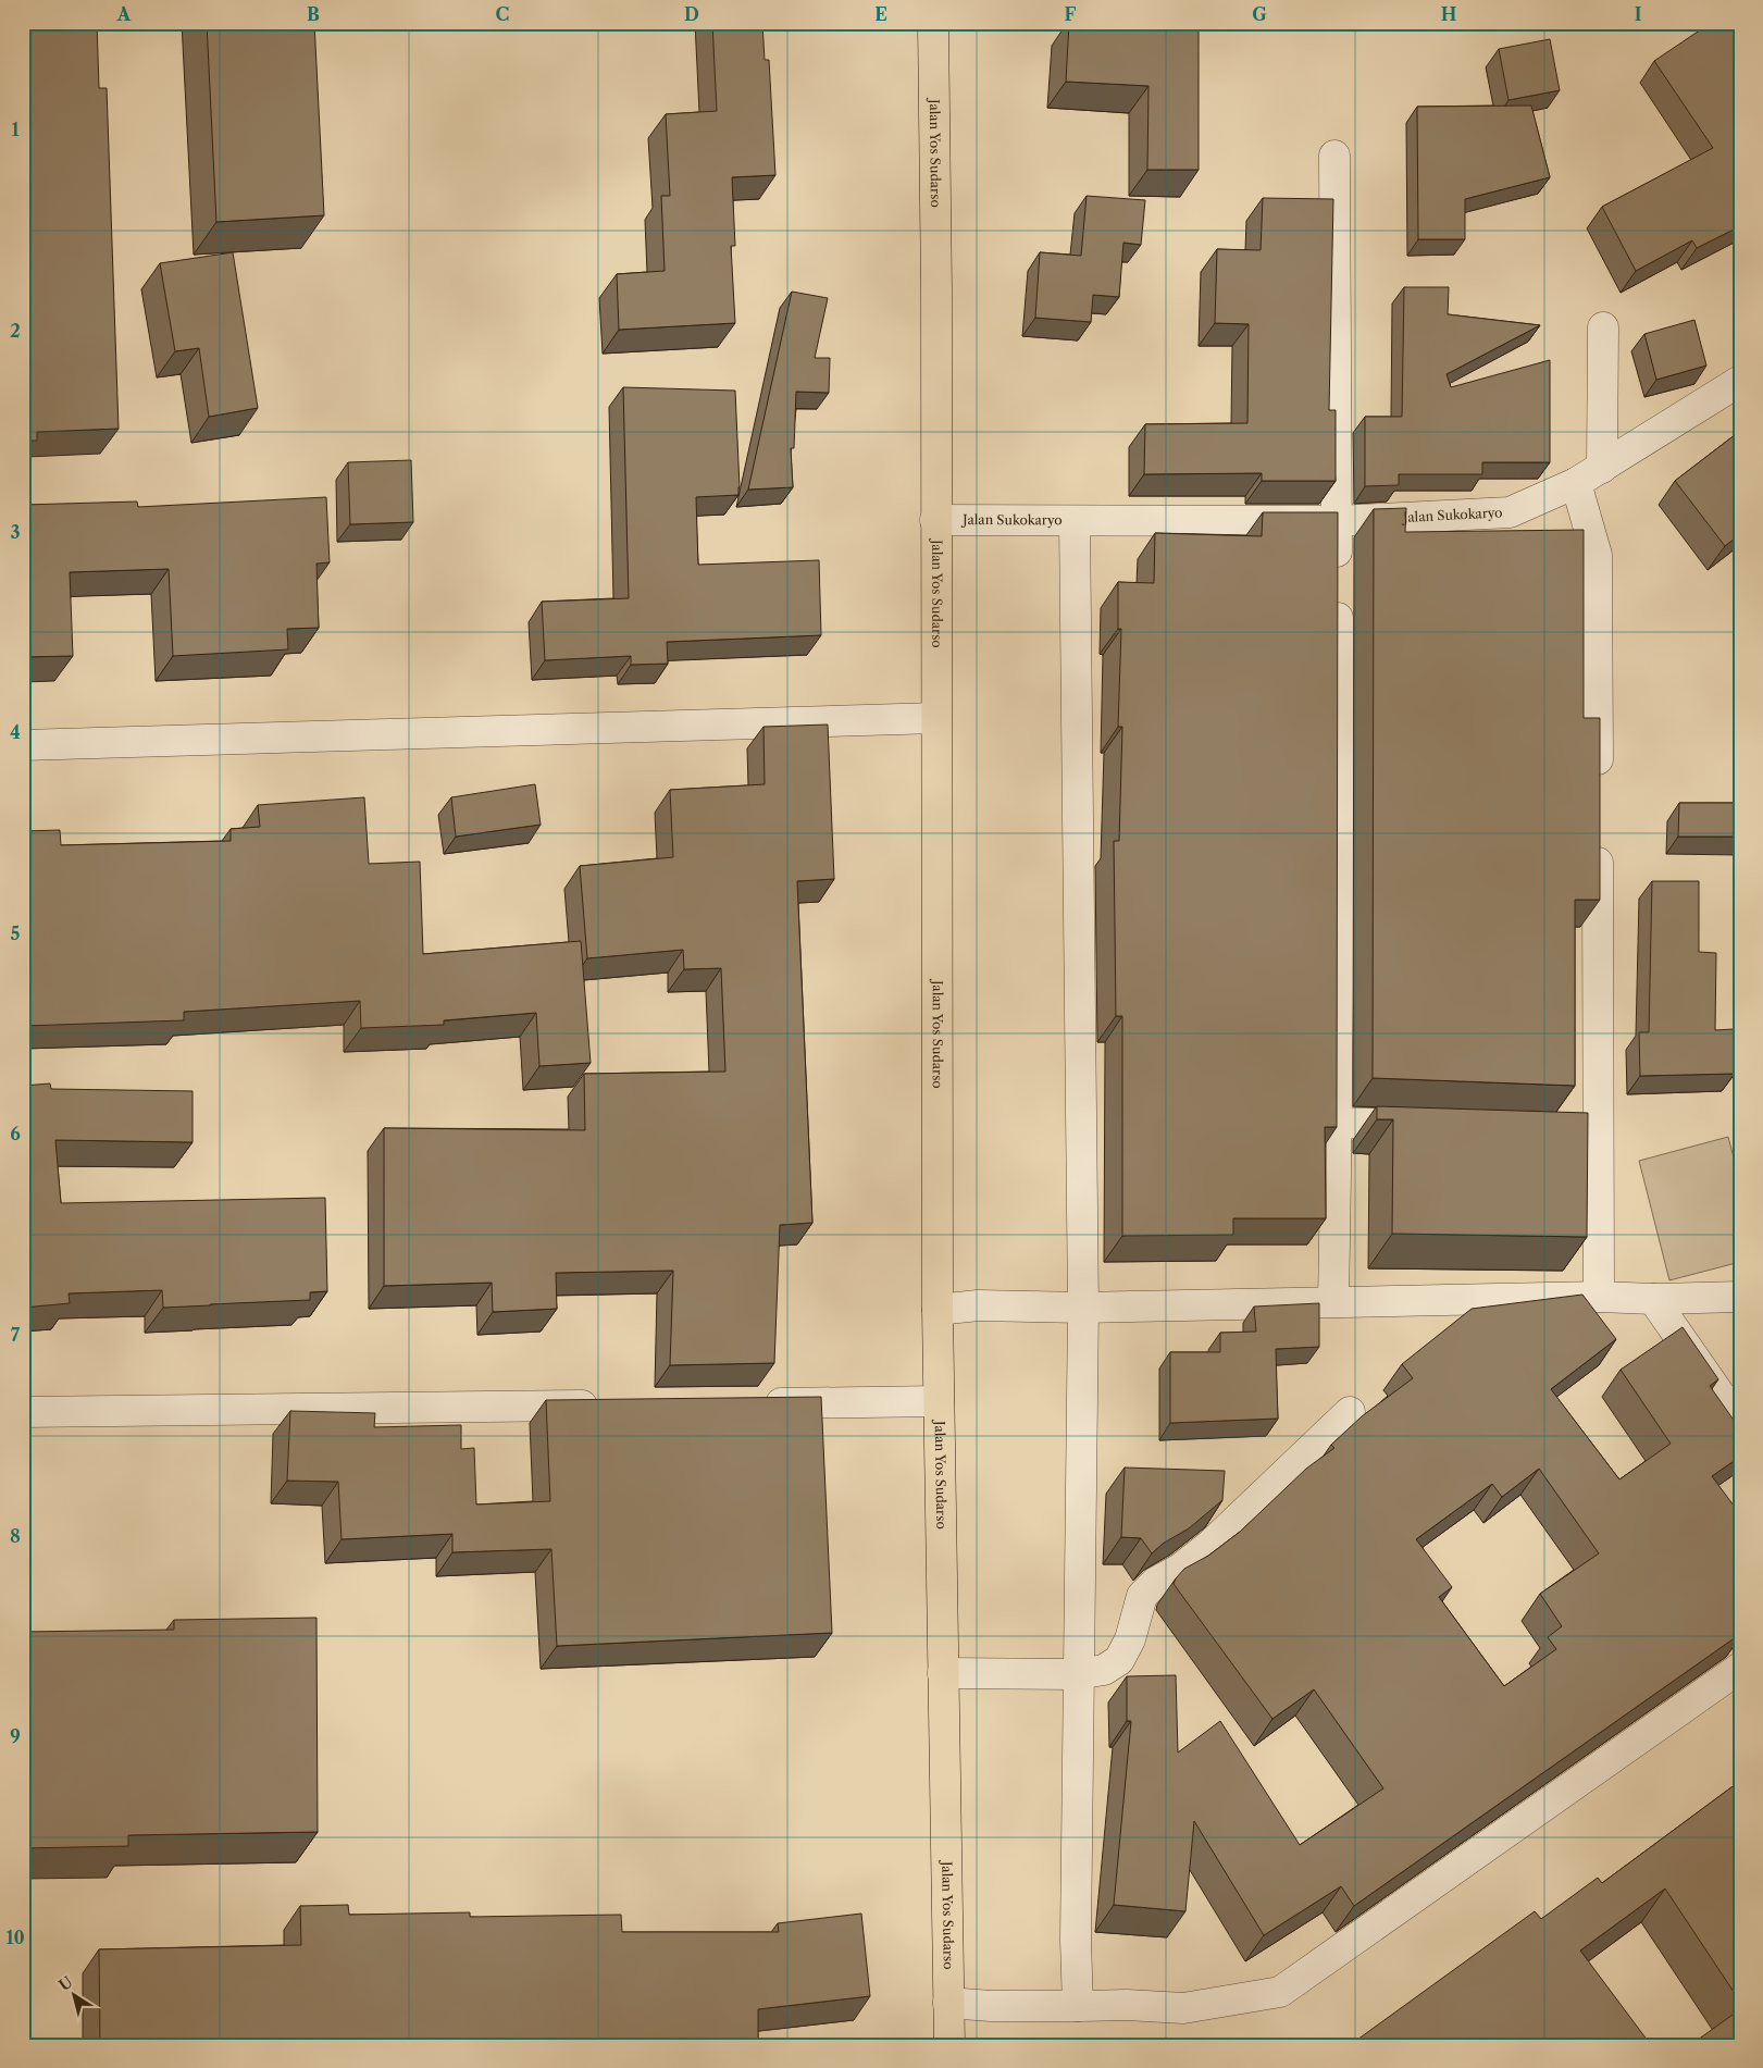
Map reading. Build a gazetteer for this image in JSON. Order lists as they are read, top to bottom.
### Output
{
  "streets": {
    "highway": ["Jalan Yos Sudarso"],
    "street": ["Jalan Sukokaryo"]
  },
  "crossings": [
    ["Jalan Yos Sudarso", "Jalan Sukokaryo"]
  ],
  "north": "top left",
  "grid": {
    "columns": [
      "A",
      "B",
      "C",
      "D",
      "E",
      "F",
      "G",
      "H",
      "I"
    ],
    "rows": [
      "1",
      "2",
      "3",
      "4",
      "5",
      "6",
      "7",
      "8",
      "9",
      "10"
    ]
  }
}
